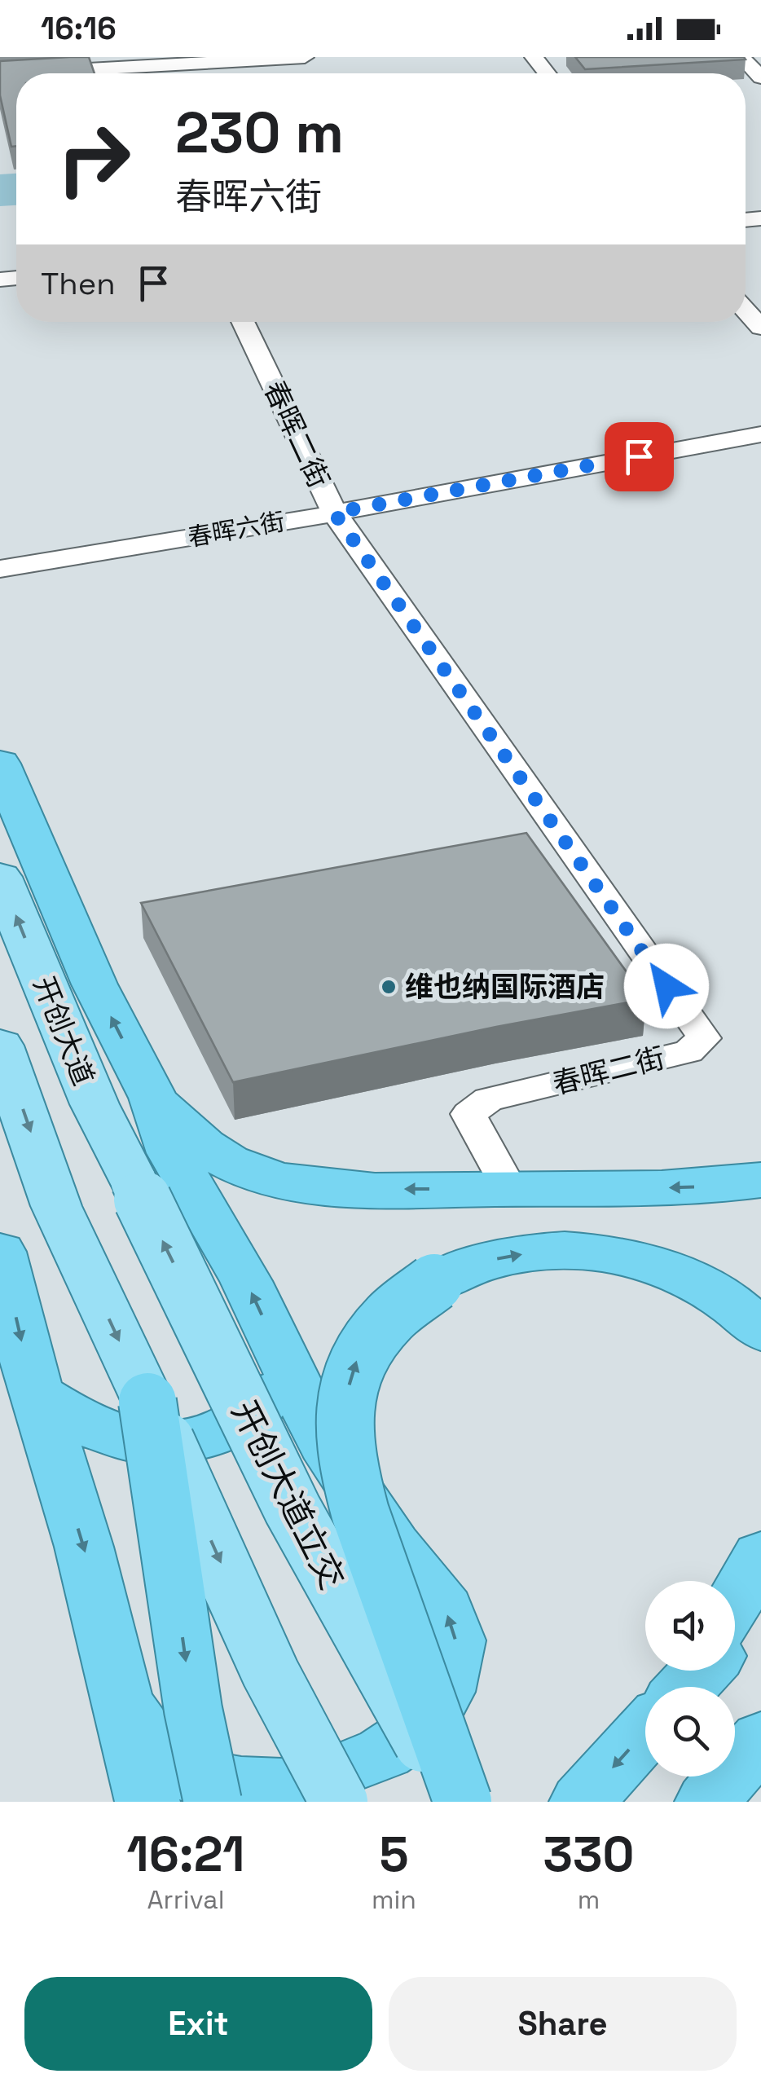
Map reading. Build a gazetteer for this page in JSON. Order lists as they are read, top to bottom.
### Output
{
  "streets": {
    "main road": ["开创大道", "开创大道立交"],
    "street": ["春晖二街", "春晖六街"]
  },
  "crossings": [
    ["春晖二街", "春晖六街"],
    ["开创大道", "开创大道立交"]
  ],
  "places": ["维也纳国际酒店"],
  "page": {
    "status": "16:16",
    "turn": ["230 m", "春晖六街"],
    "then": "Then",
    "eta": [
      "16:21",
      "Arrival",
      "5",
      "min",
      "330",
      "m"
    ],
    "buttons": ["Exit", "Share"]
  }
}
